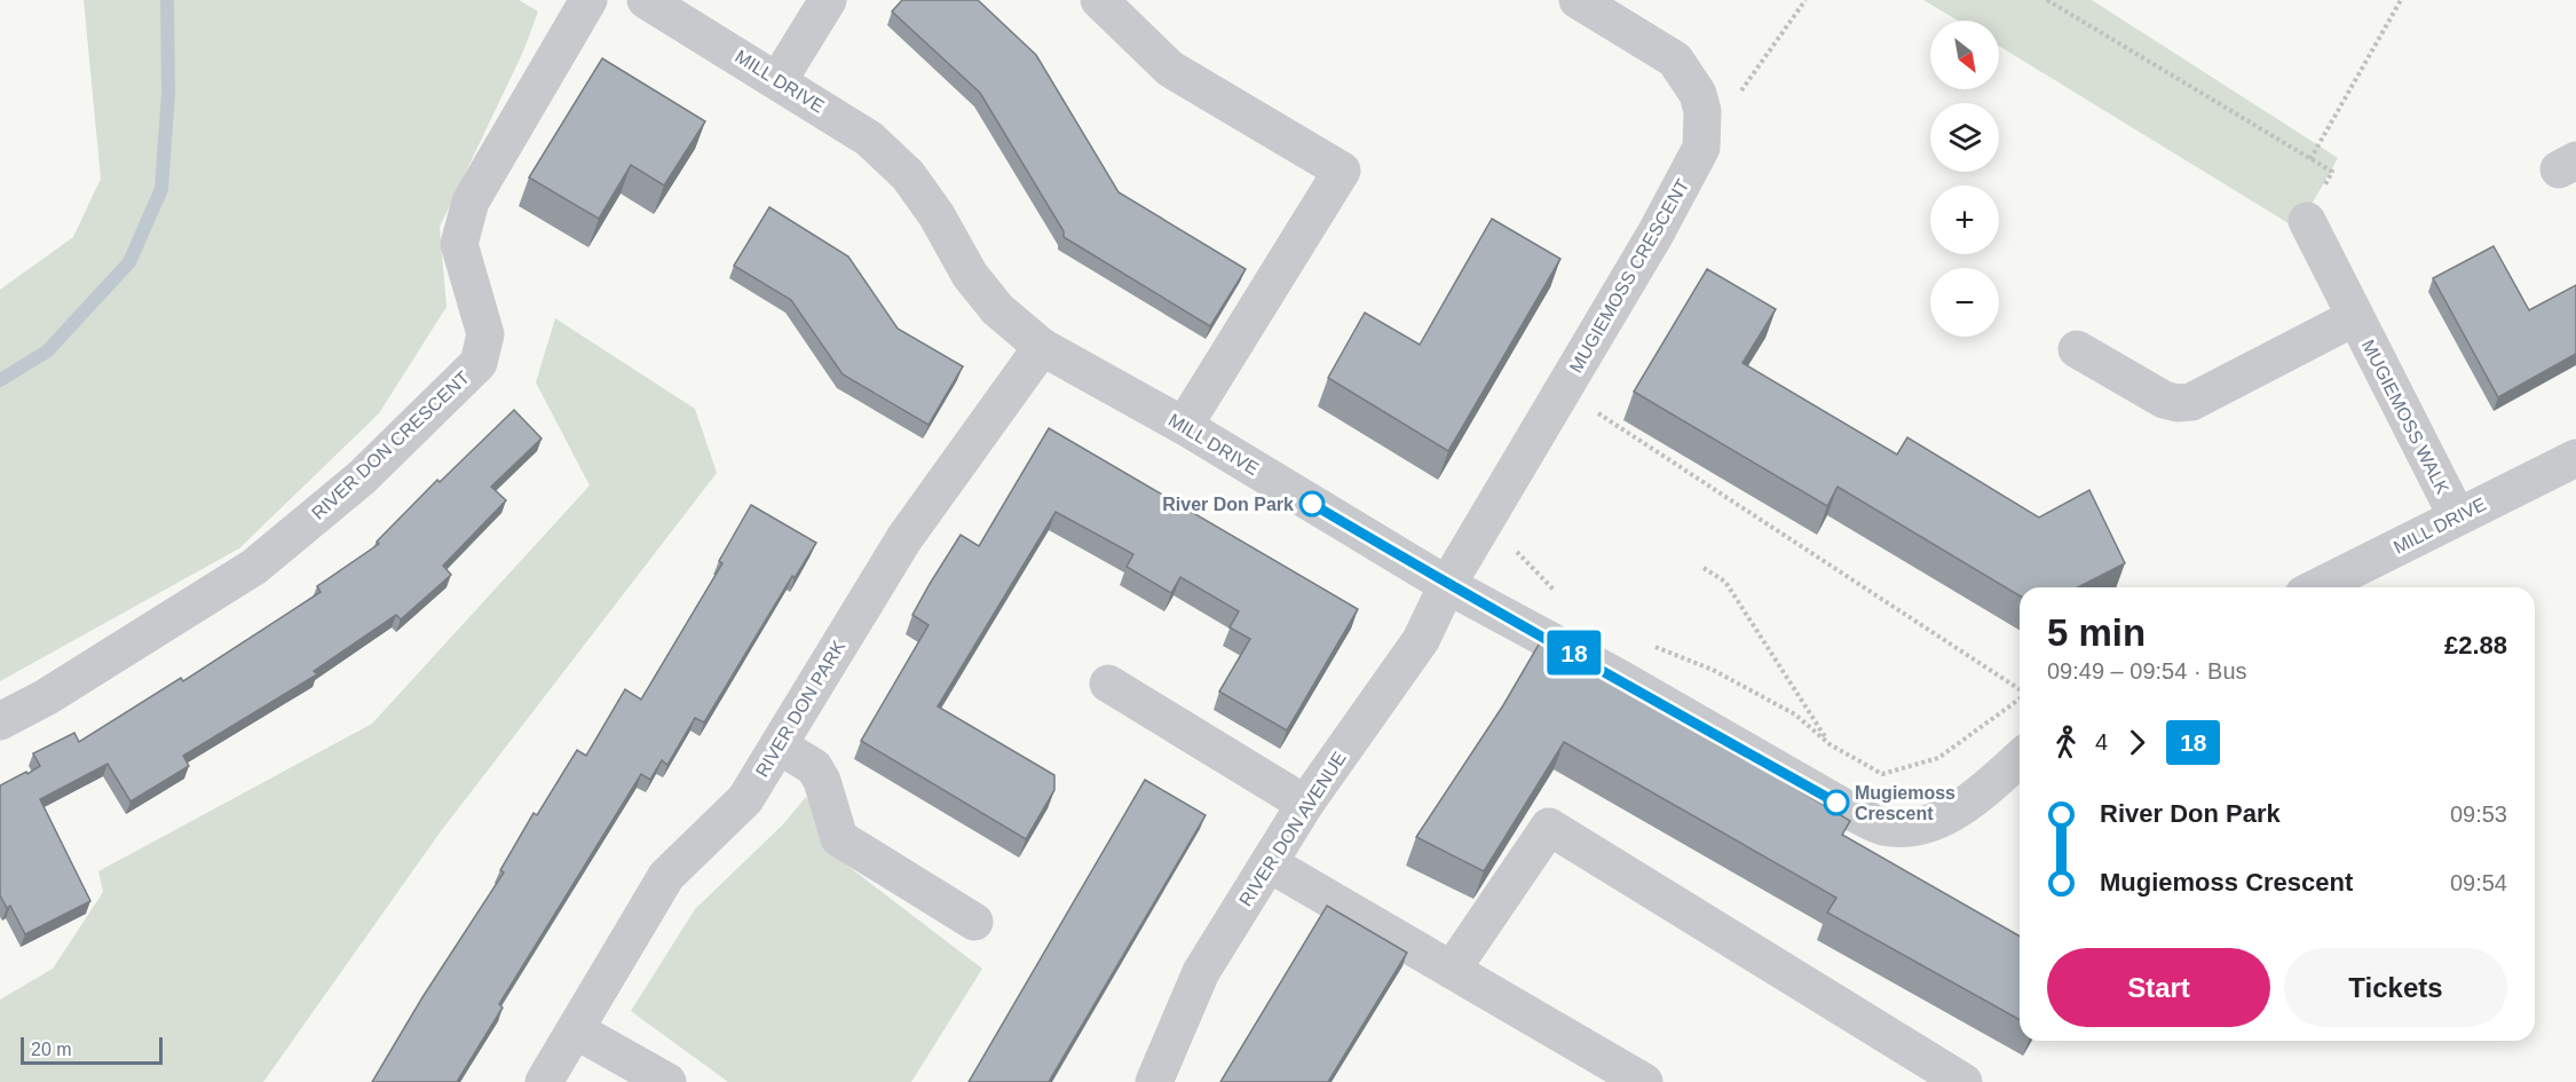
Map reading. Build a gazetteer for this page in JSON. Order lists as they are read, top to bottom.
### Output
{
  "streets": {
    "street": [
      "MILL DRIVE",
      "MUGIEMOSS CRESCENT",
      "MUGIEMOSS WALK",
      "RIVER DON CRESCENT",
      "RIVER DON PARK",
      "RIVER DON AVENUE"
    ]
  },
  "crossings": [
    ["MILL DRIVE", "MUGIEMOSS CRESCENT"],
    ["MILL DRIVE", "MUGIEMOSS WALK"],
    ["MILL DRIVE", "RIVER DON PARK"],
    ["MILL DRIVE", "RIVER DON AVENUE"],
    ["MUGIEMOSS CRESCENT", "RIVER DON AVENUE"]
  ],
  "places": ["River Don Park", "Mugiemoss Crescent"],
  "lines": ["bus line 18"],
  "scale_bar": "20 m",
  "north": "bottom right",
  "page": {
    "on_map": "18",
    "map_buttons": ["+", "−"],
    "heading": ["5 min", "09:49 – 09:54 · Bus", "£2.88"],
    "legs": ["4", "18"],
    "list": [
      {
        "name": "River Don Park",
        "value": "09:53"
      },
      {
        "name": "Mugiemoss Crescent",
        "value": "09:54"
      }
    ],
    "buttons": ["Start", "Tickets"],
    "scale": "20 m"
  }
}
